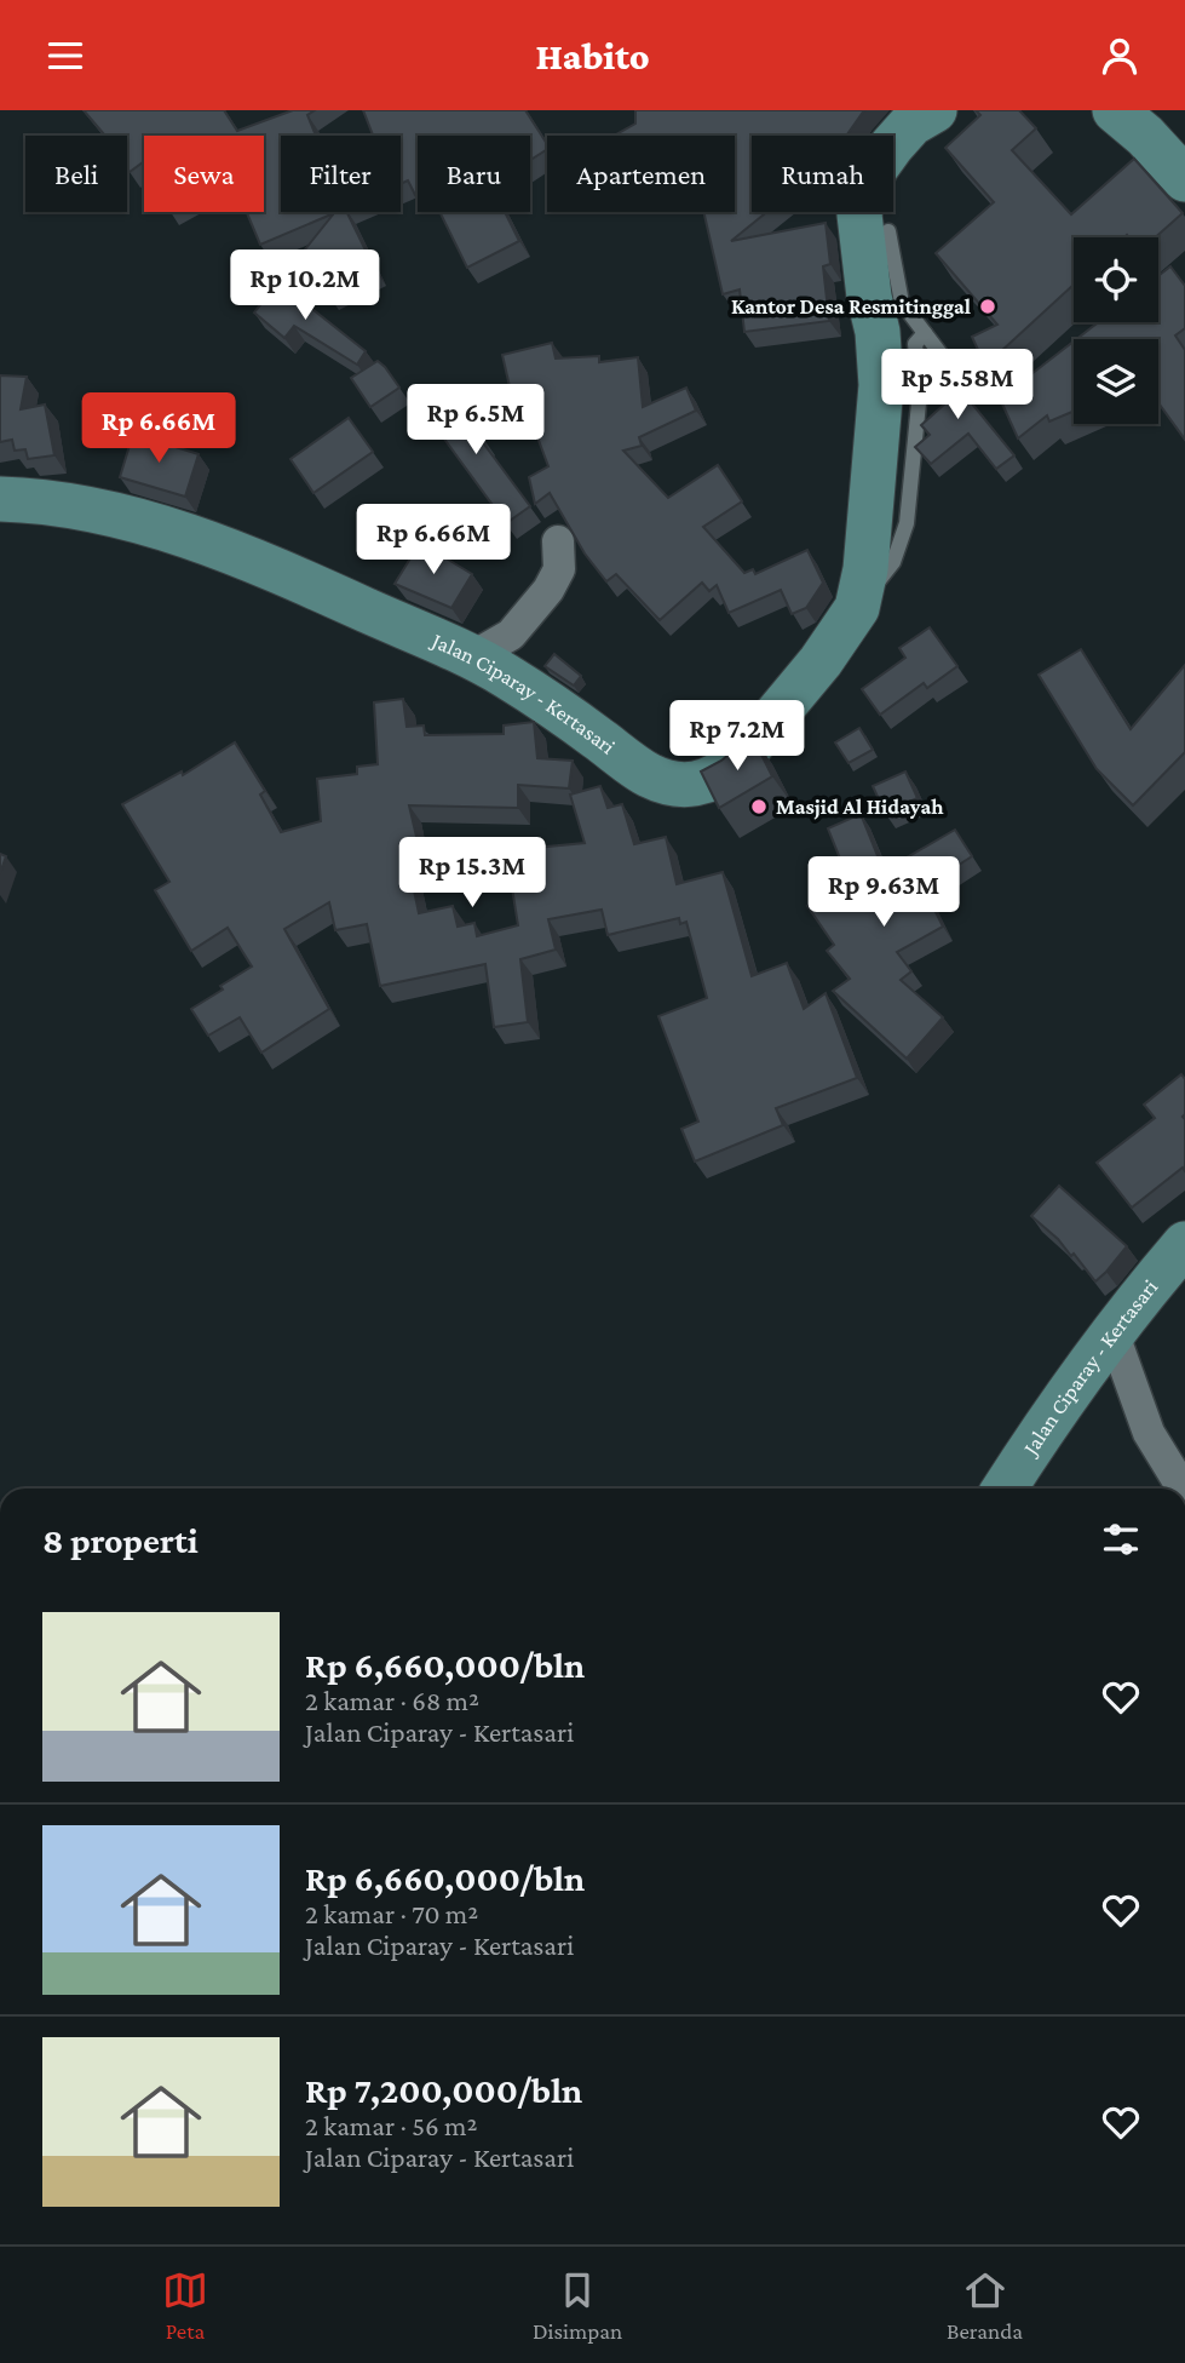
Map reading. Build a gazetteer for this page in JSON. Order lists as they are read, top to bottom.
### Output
{
  "streets": {
    "main road": ["Jalan Ciparay - Kertasari"]
  },
  "places": ["Kantor Desa Resmitinggal", "Masjid Al Hidayah"],
  "page": {
    "header": "Habito",
    "chip": [
      "Beli",
      "Sewa",
      "Filter",
      "Baru",
      "Apartemen",
      "Rumah"
    ],
    "price": [
      "Rp 10.2M",
      "Rp 5.58M",
      "Rp 6.5M",
      "Rp 6.66M",
      "Rp 6.66M",
      "Rp 7.2M",
      "Rp 15.3M",
      "Rp 9.63M"
    ],
    "heading": "8 properti",
    "list": [
      {
        "name": "Rp 6,660,000/bln",
        "note": "2 kamar · 68 m² · Jalan Ciparay - Kertasari"
      },
      {
        "name": "Rp 6,660,000/bln",
        "note": "2 kamar · 70 m² · Jalan Ciparay - Kertasari"
      },
      {
        "name": "Rp 7,200,000/bln",
        "note": "2 kamar · 56 m² · Jalan Ciparay - Kertasari"
      }
    ],
    "tabs": ["Peta", "Disimpan", "Beranda"]
  }
}
